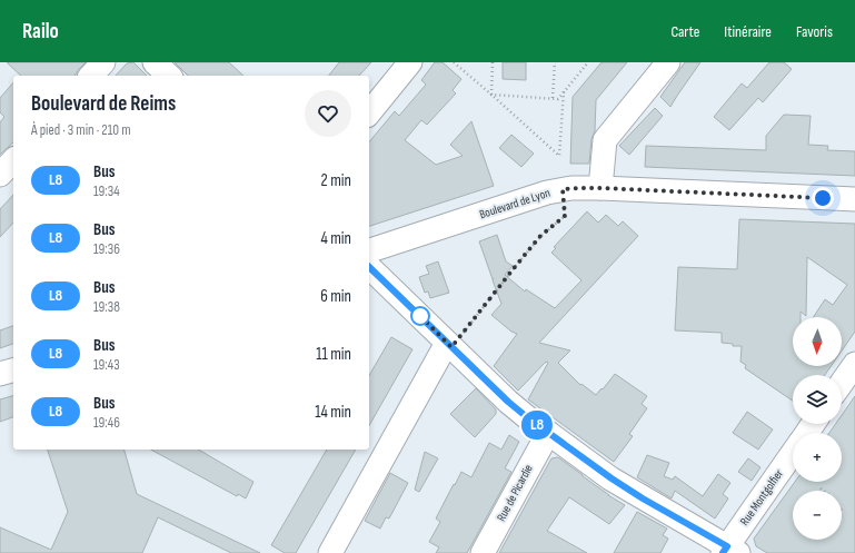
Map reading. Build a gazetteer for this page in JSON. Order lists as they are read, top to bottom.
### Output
{
  "streets": {
    "street": ["Boulevard de Lyon", "Rue de Picardie", "Rue Montgolfier"]
  },
  "lines": ["bus line L8"],
  "north": "bottom",
  "page": {
    "header": "Railo",
    "nav": ["Carte", "Itinéraire", "Favoris"],
    "on_map": "L8",
    "heading": ["Boulevard de Reims", "À pied · 3 min · 210 m"],
    "list": [
      {
        "mark": "L8",
        "name": "Bus",
        "note": "19:34",
        "value": "2 min"
      },
      {
        "mark": "L8",
        "name": "Bus",
        "note": "19:36",
        "value": "4 min"
      },
      {
        "mark": "L8",
        "name": "Bus",
        "note": "19:38",
        "value": "6 min"
      },
      {
        "mark": "L8",
        "name": "Bus",
        "note": "19:43",
        "value": "11 min"
      },
      {
        "mark": "L8",
        "name": "Bus",
        "note": "19:46",
        "value": "14 min"
      }
    ],
    "map_buttons": ["+", "−"]
  }
}
